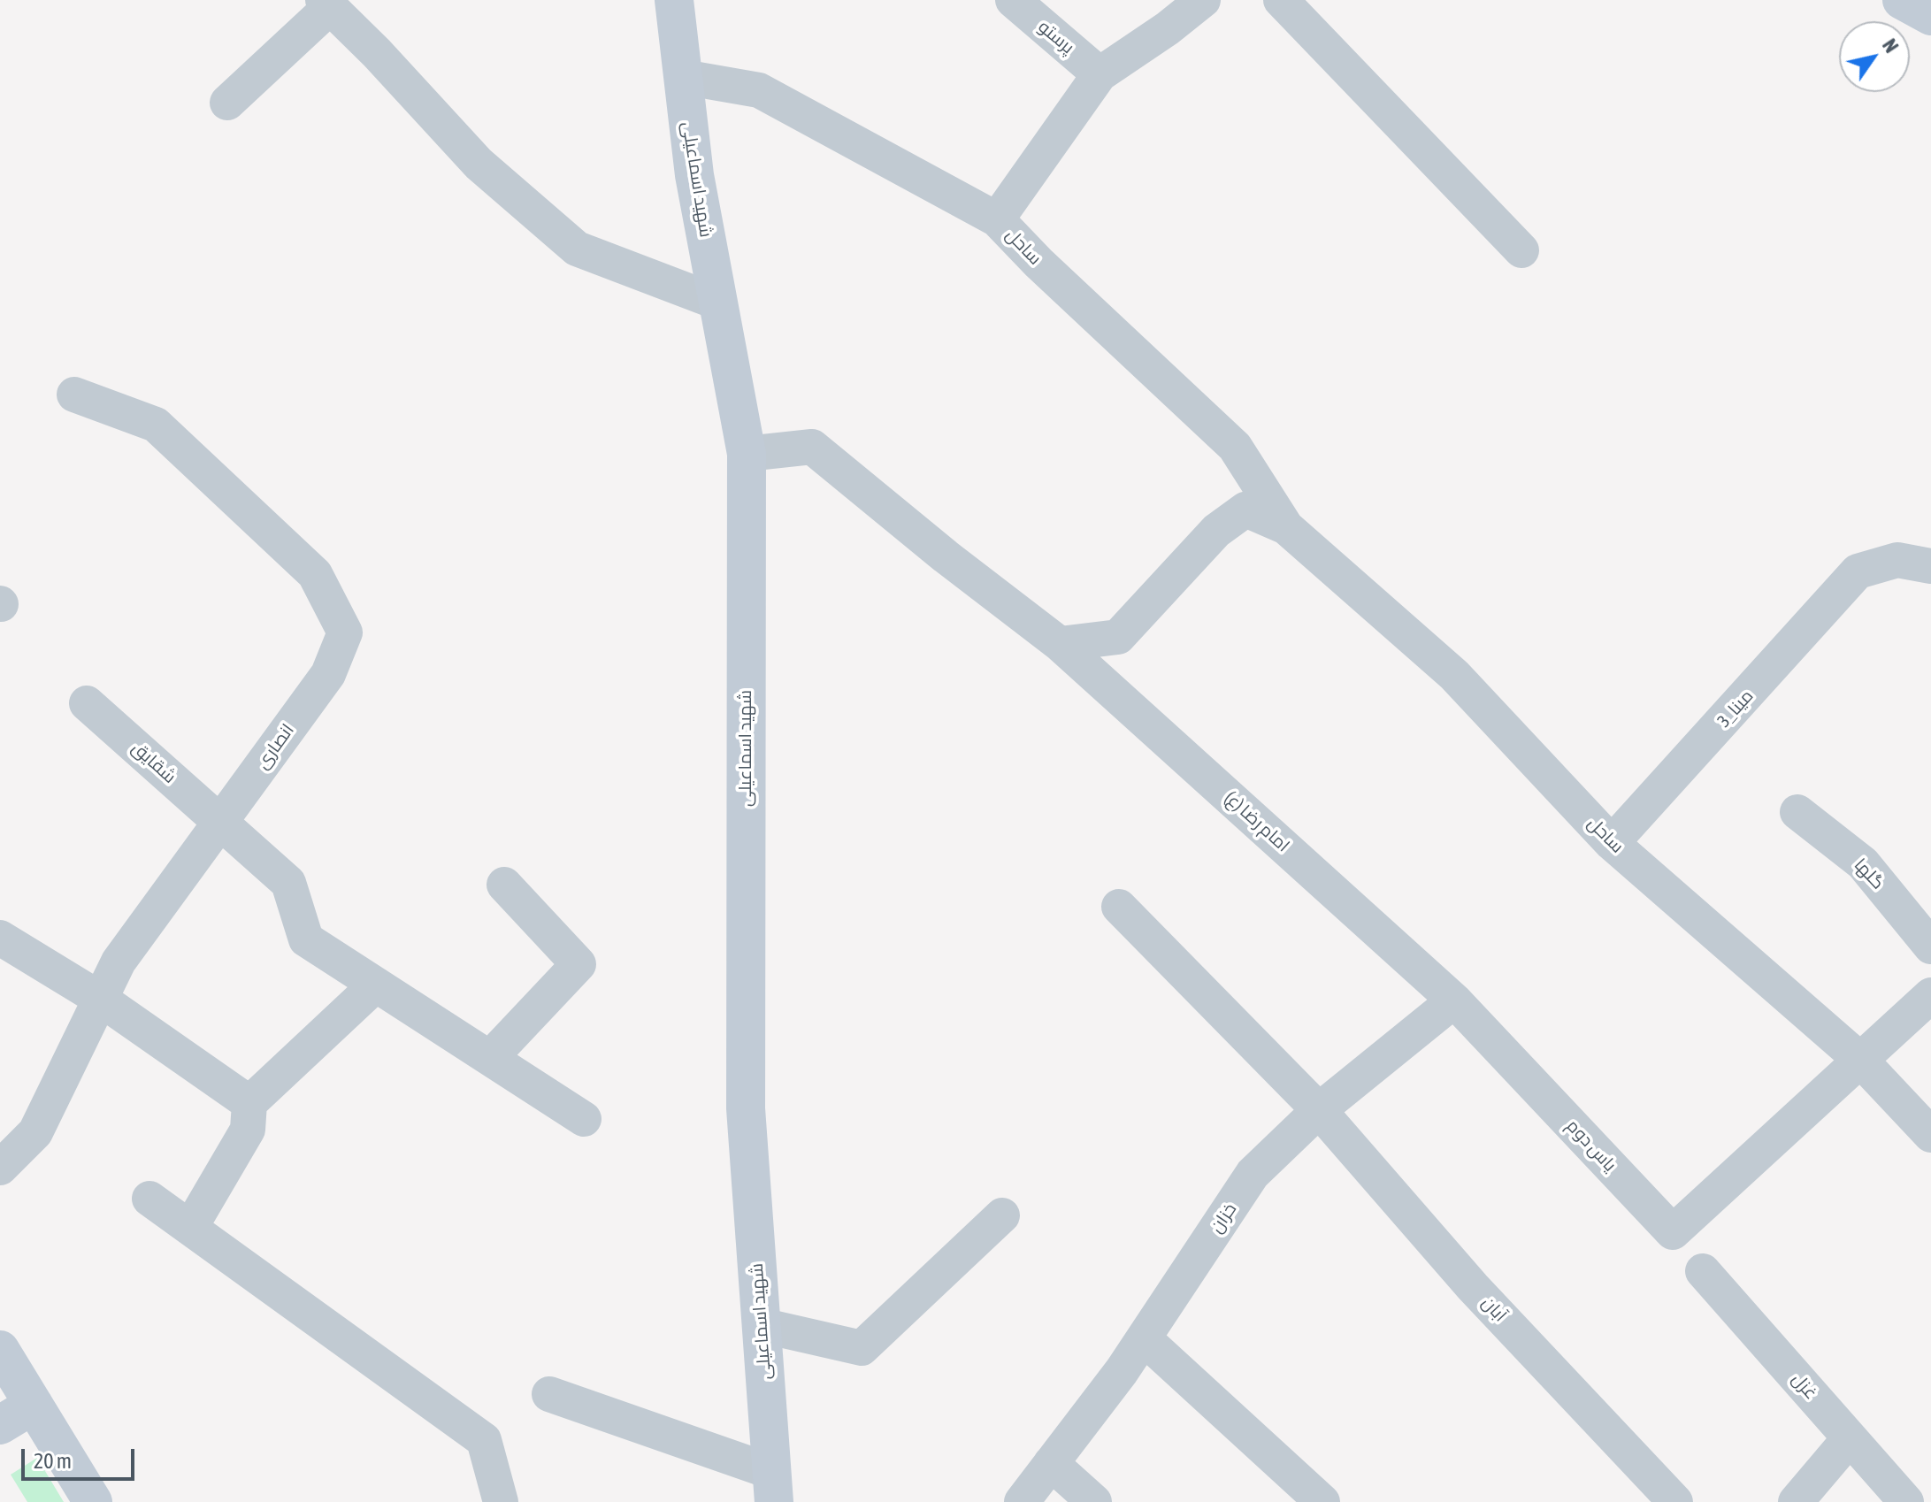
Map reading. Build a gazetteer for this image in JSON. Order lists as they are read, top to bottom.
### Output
{
  "streets": {
    "street": [
      "پرستو",
      "شهید اسماعیلی",
      "ساحل",
      "مینا_3",
      "انصاری",
      "شقایق",
      "امام رضا (ع)",
      "گلها",
      "یاس دوم",
      "خزان",
      "آبان",
      "غزل"
    ]
  },
  "crossings": [
    ["شهید اسماعیلی", "ساحل"],
    ["ساحل", "مینا_3"],
    ["ساحل", "امام رضا (ع)"],
    ["ساحل", "یاس دوم"],
    ["انصاری", "شقایق"],
    ["امام رضا (ع)", "یاس دوم"],
    ["خزان", "آبان"]
  ],
  "scale_bar": "20 m",
  "north": "top right"
}
